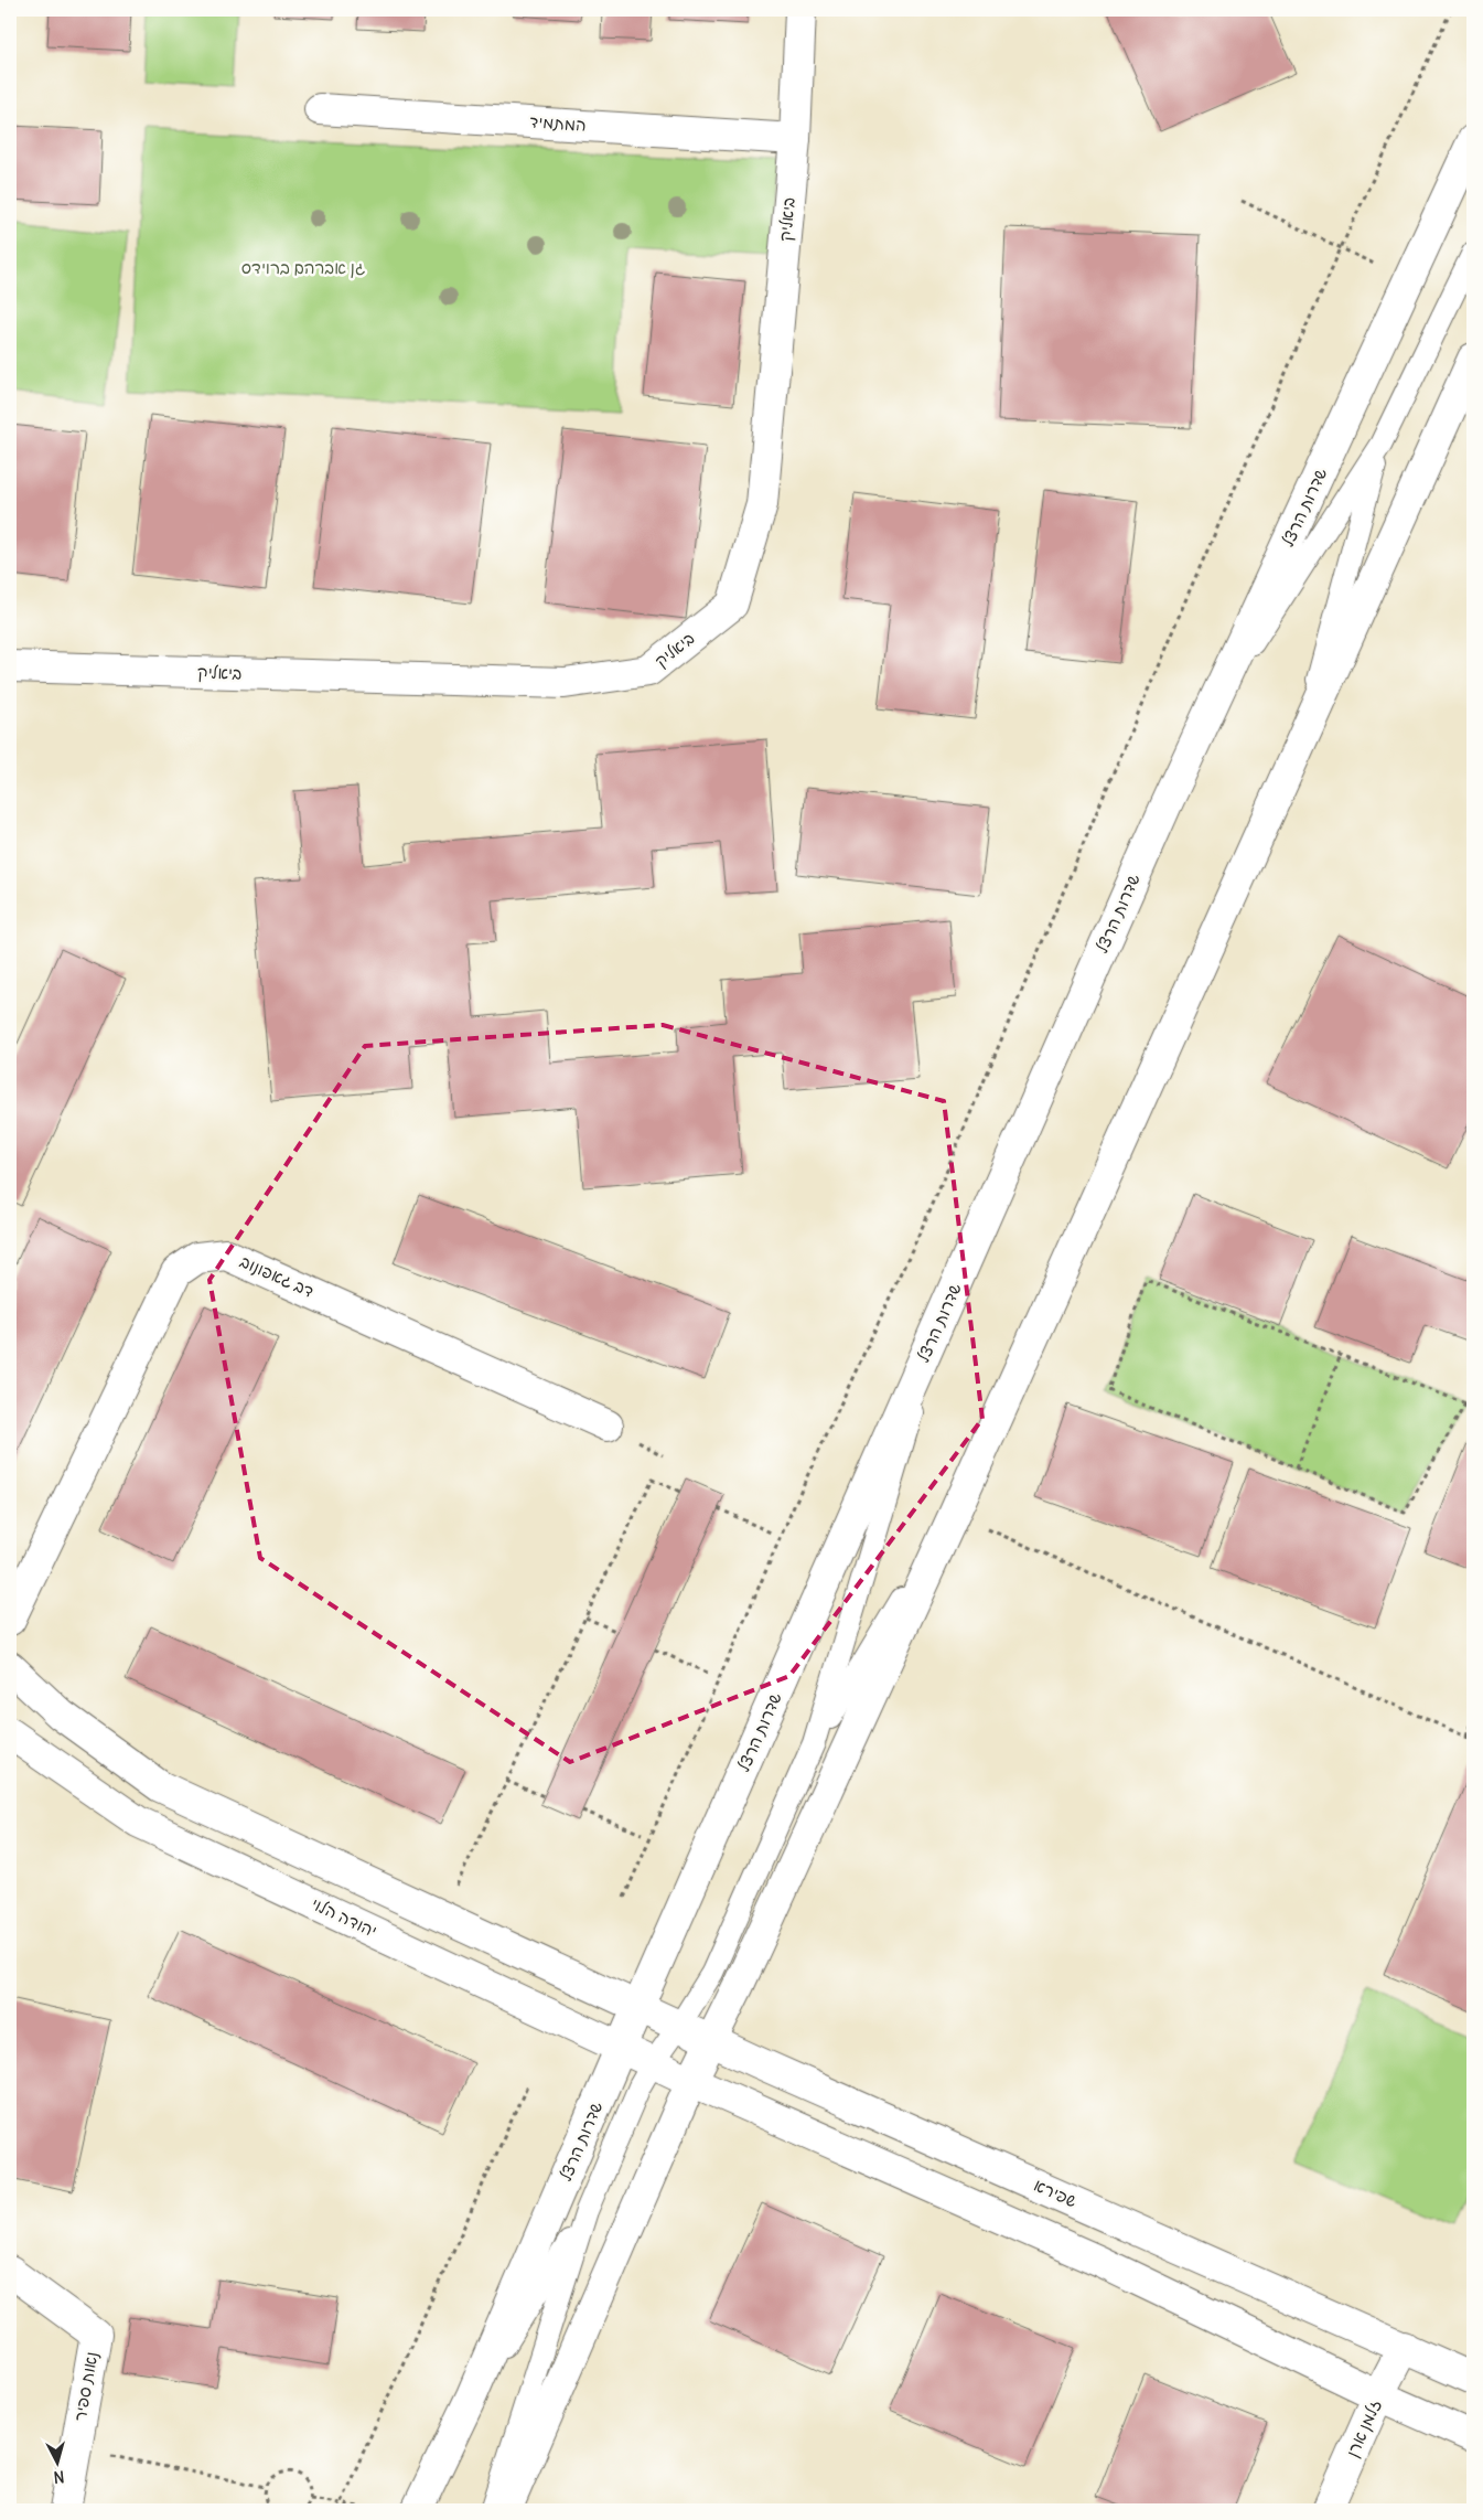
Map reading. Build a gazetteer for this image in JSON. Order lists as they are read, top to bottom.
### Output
{
  "streets": {
    "street": [
      "המתמיד",
      "ביאליק",
      "שדרות הרצל",
      "דב גאפונוב",
      "יהודה הלוי",
      "שפירא",
      "נאות ספיר",
      "זלמן ארן"
    ]
  },
  "crossings": [
    ["המתמיד", "ביאליק"],
    ["שדרות הרצל", "יהודה הלוי"],
    ["שדרות הרצל", "שפירא"],
    ["שפירא", "זלמן ארן"]
  ],
  "parks": ["גן אברהם ברוידס"],
  "north": "bottom"
}
